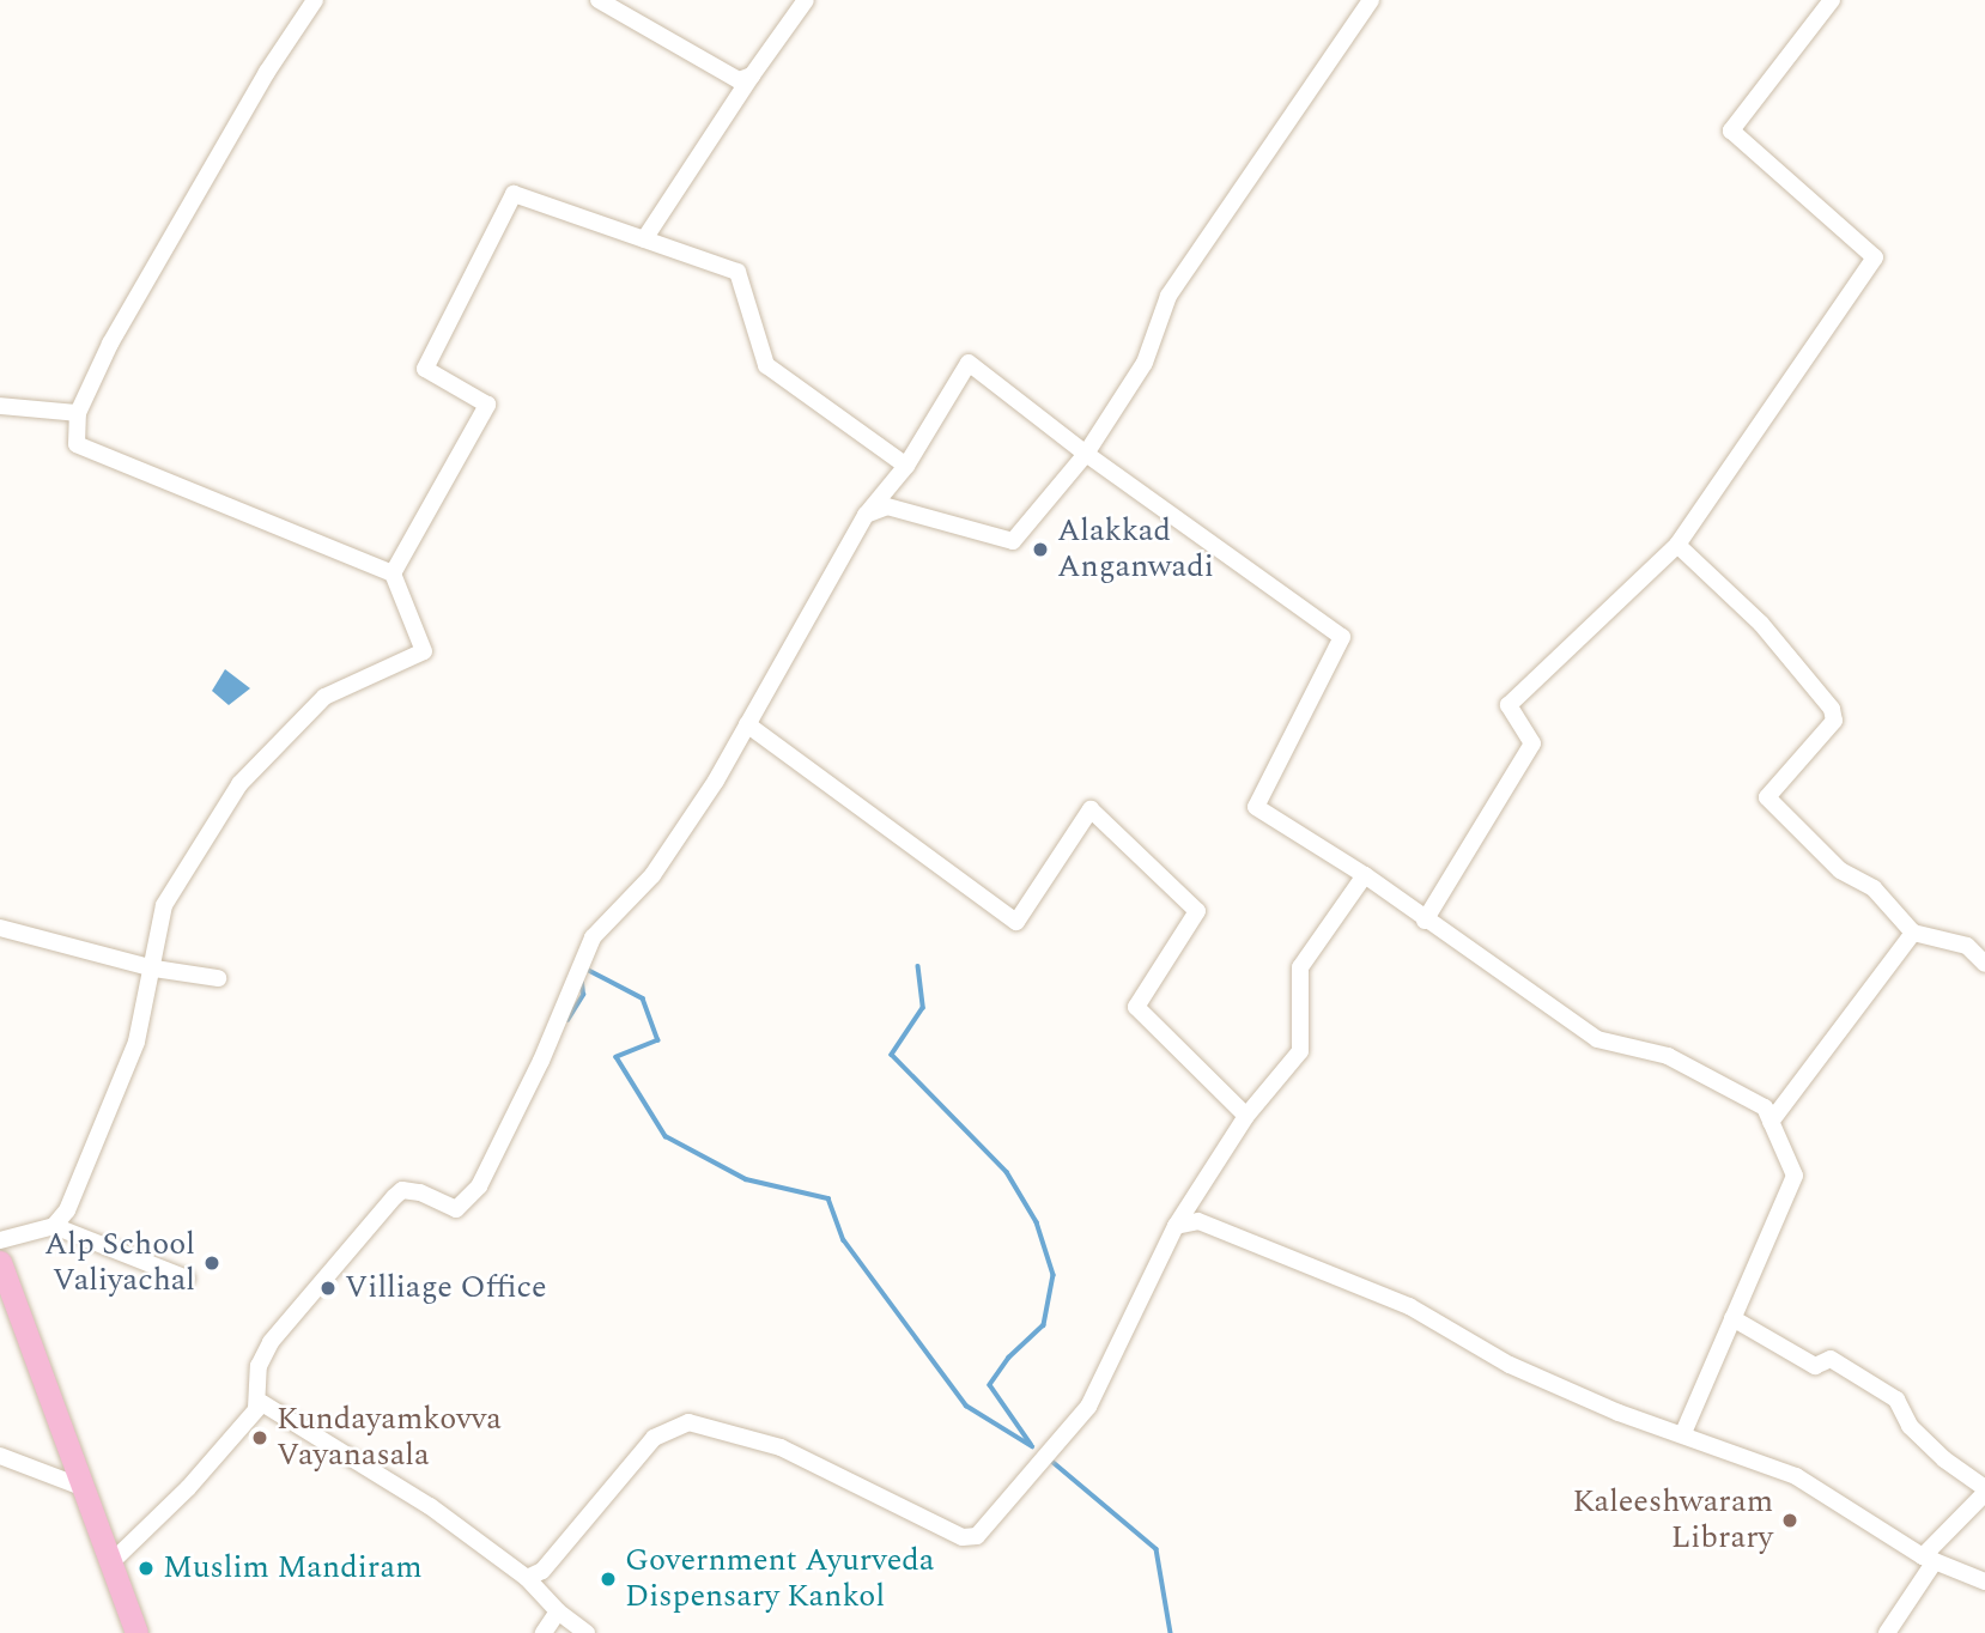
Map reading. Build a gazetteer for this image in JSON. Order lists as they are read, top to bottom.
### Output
{
  "places": [
    "Alakkad Anganwadi",
    "Alp School Valiyachal",
    "Villiage Office",
    "Kundayamkovva Vayanasala",
    "Kaleeshwaram Library",
    "Muslim Mandiram",
    "Government Ayurveda Dispensary Kankol"
  ]
}
